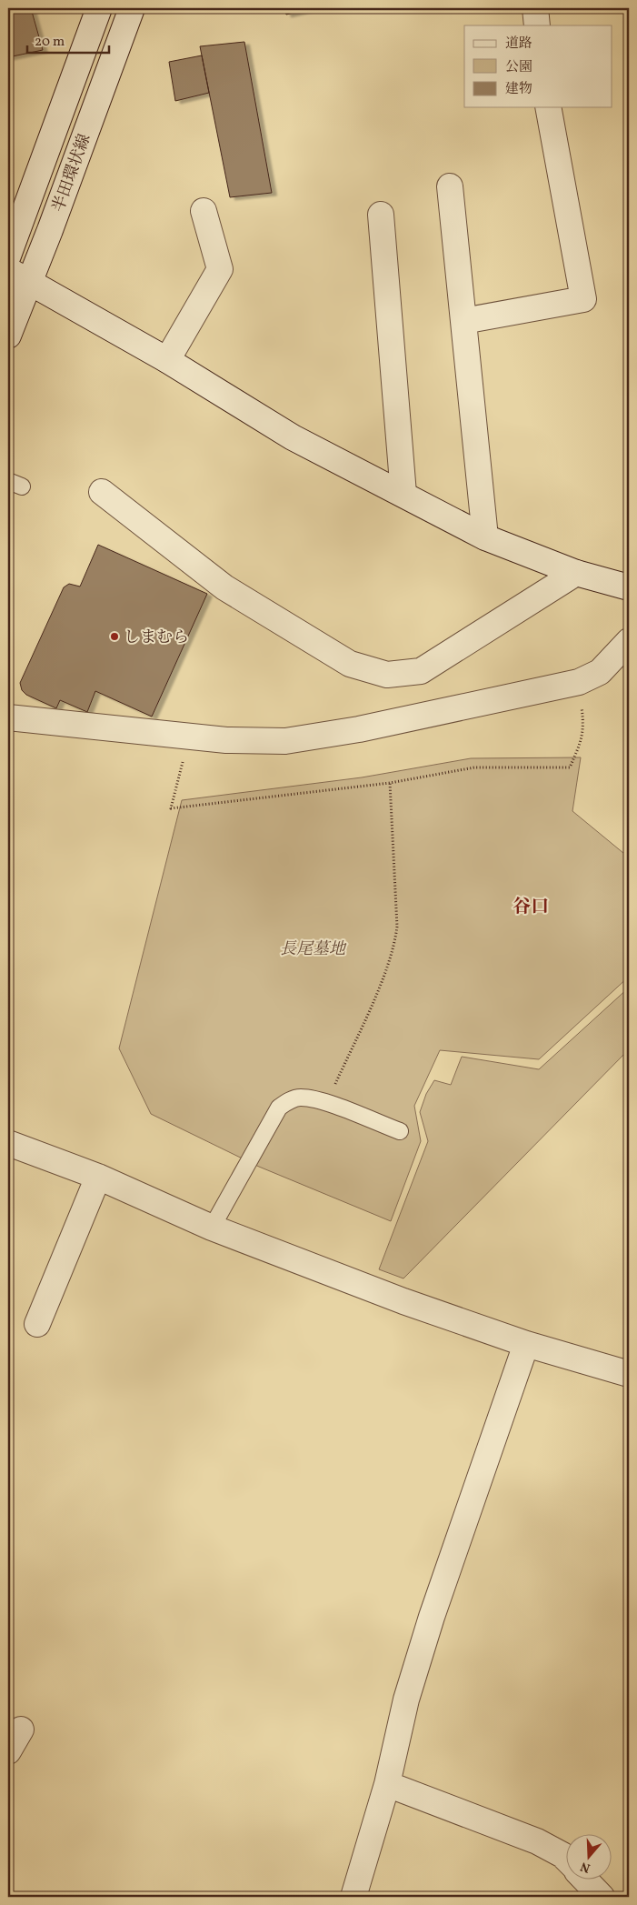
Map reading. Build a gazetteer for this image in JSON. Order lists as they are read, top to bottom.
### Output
{
  "streets": {
    "street": ["半田環状線"]
  },
  "districts": ["谷口"],
  "parks": ["長尾墓地"],
  "places": ["しまむら"],
  "legend": ["道路", "公園", "建物"],
  "scale_bar": "20 m",
  "north": "bottom"
}
